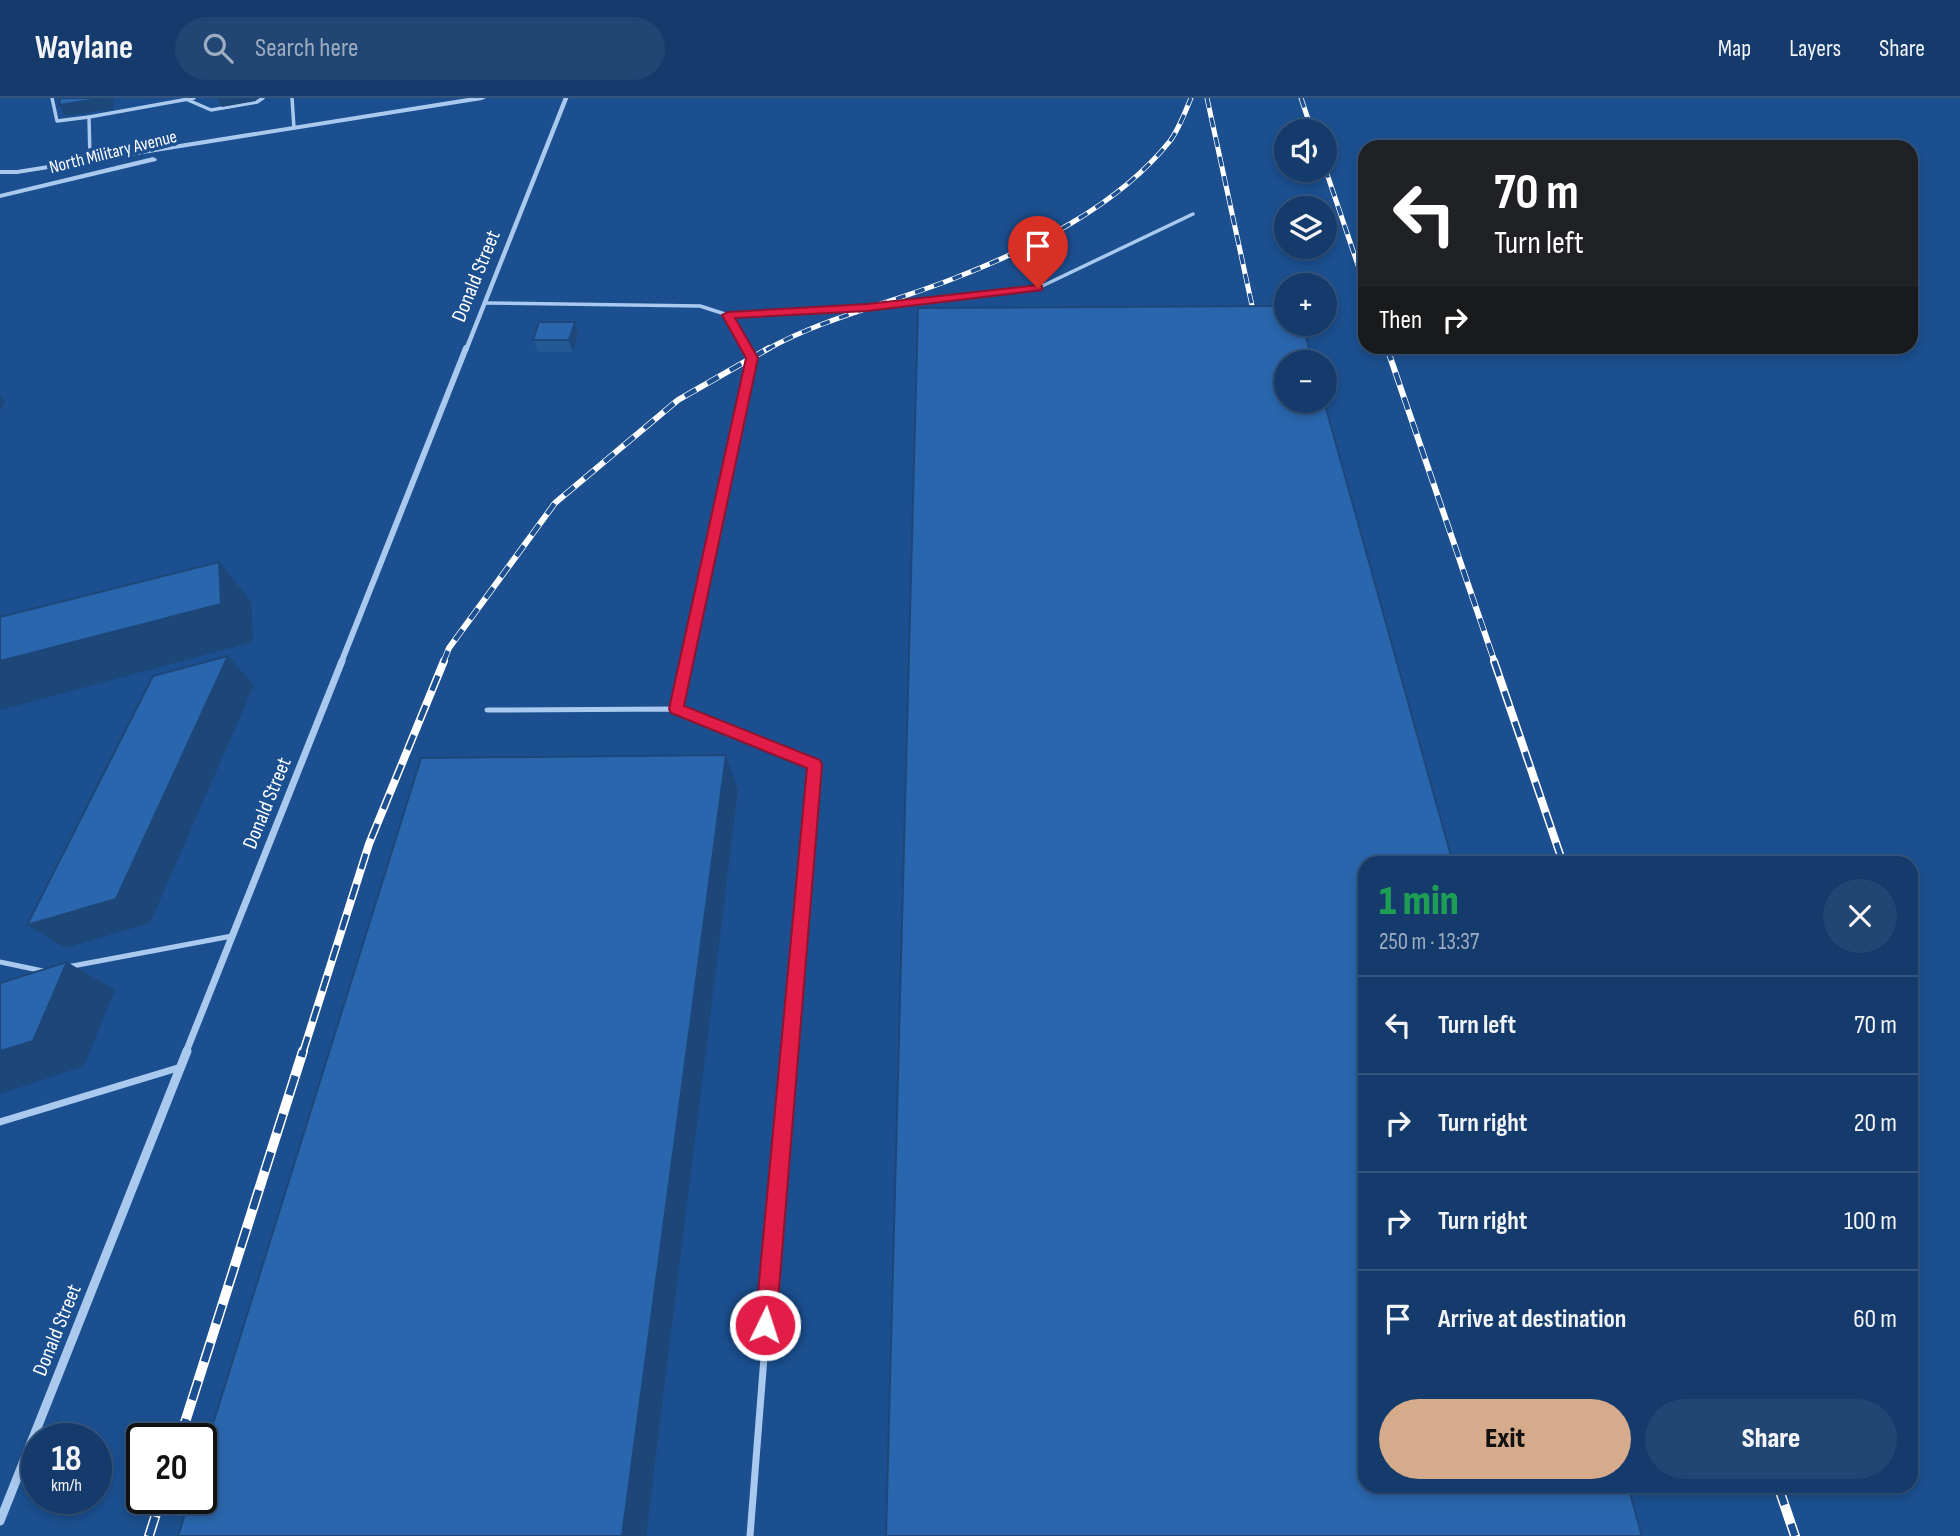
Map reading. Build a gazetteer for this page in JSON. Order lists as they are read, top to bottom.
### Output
{
  "streets": {
    "street": ["North Military Avenue", "Donald Street"]
  },
  "page": {
    "header": "Waylane",
    "search": "Search here",
    "nav": ["Map", "Layers", "Share"],
    "map_buttons": ["+", "−"],
    "turn": ["70 m", "Turn left"],
    "then": "Then",
    "heading": ["1 min", "250 m · 13:37"],
    "list": [
      {
        "name": "Turn left",
        "value": "70 m"
      },
      {
        "name": "Turn right",
        "value": "20 m"
      },
      {
        "name": "Turn right",
        "value": "100 m"
      },
      {
        "name": "Arrive at destination",
        "value": "60 m"
      }
    ],
    "buttons": ["Exit", "Share"],
    "speed": "18 km/h",
    "limit": "20"
  }
}
